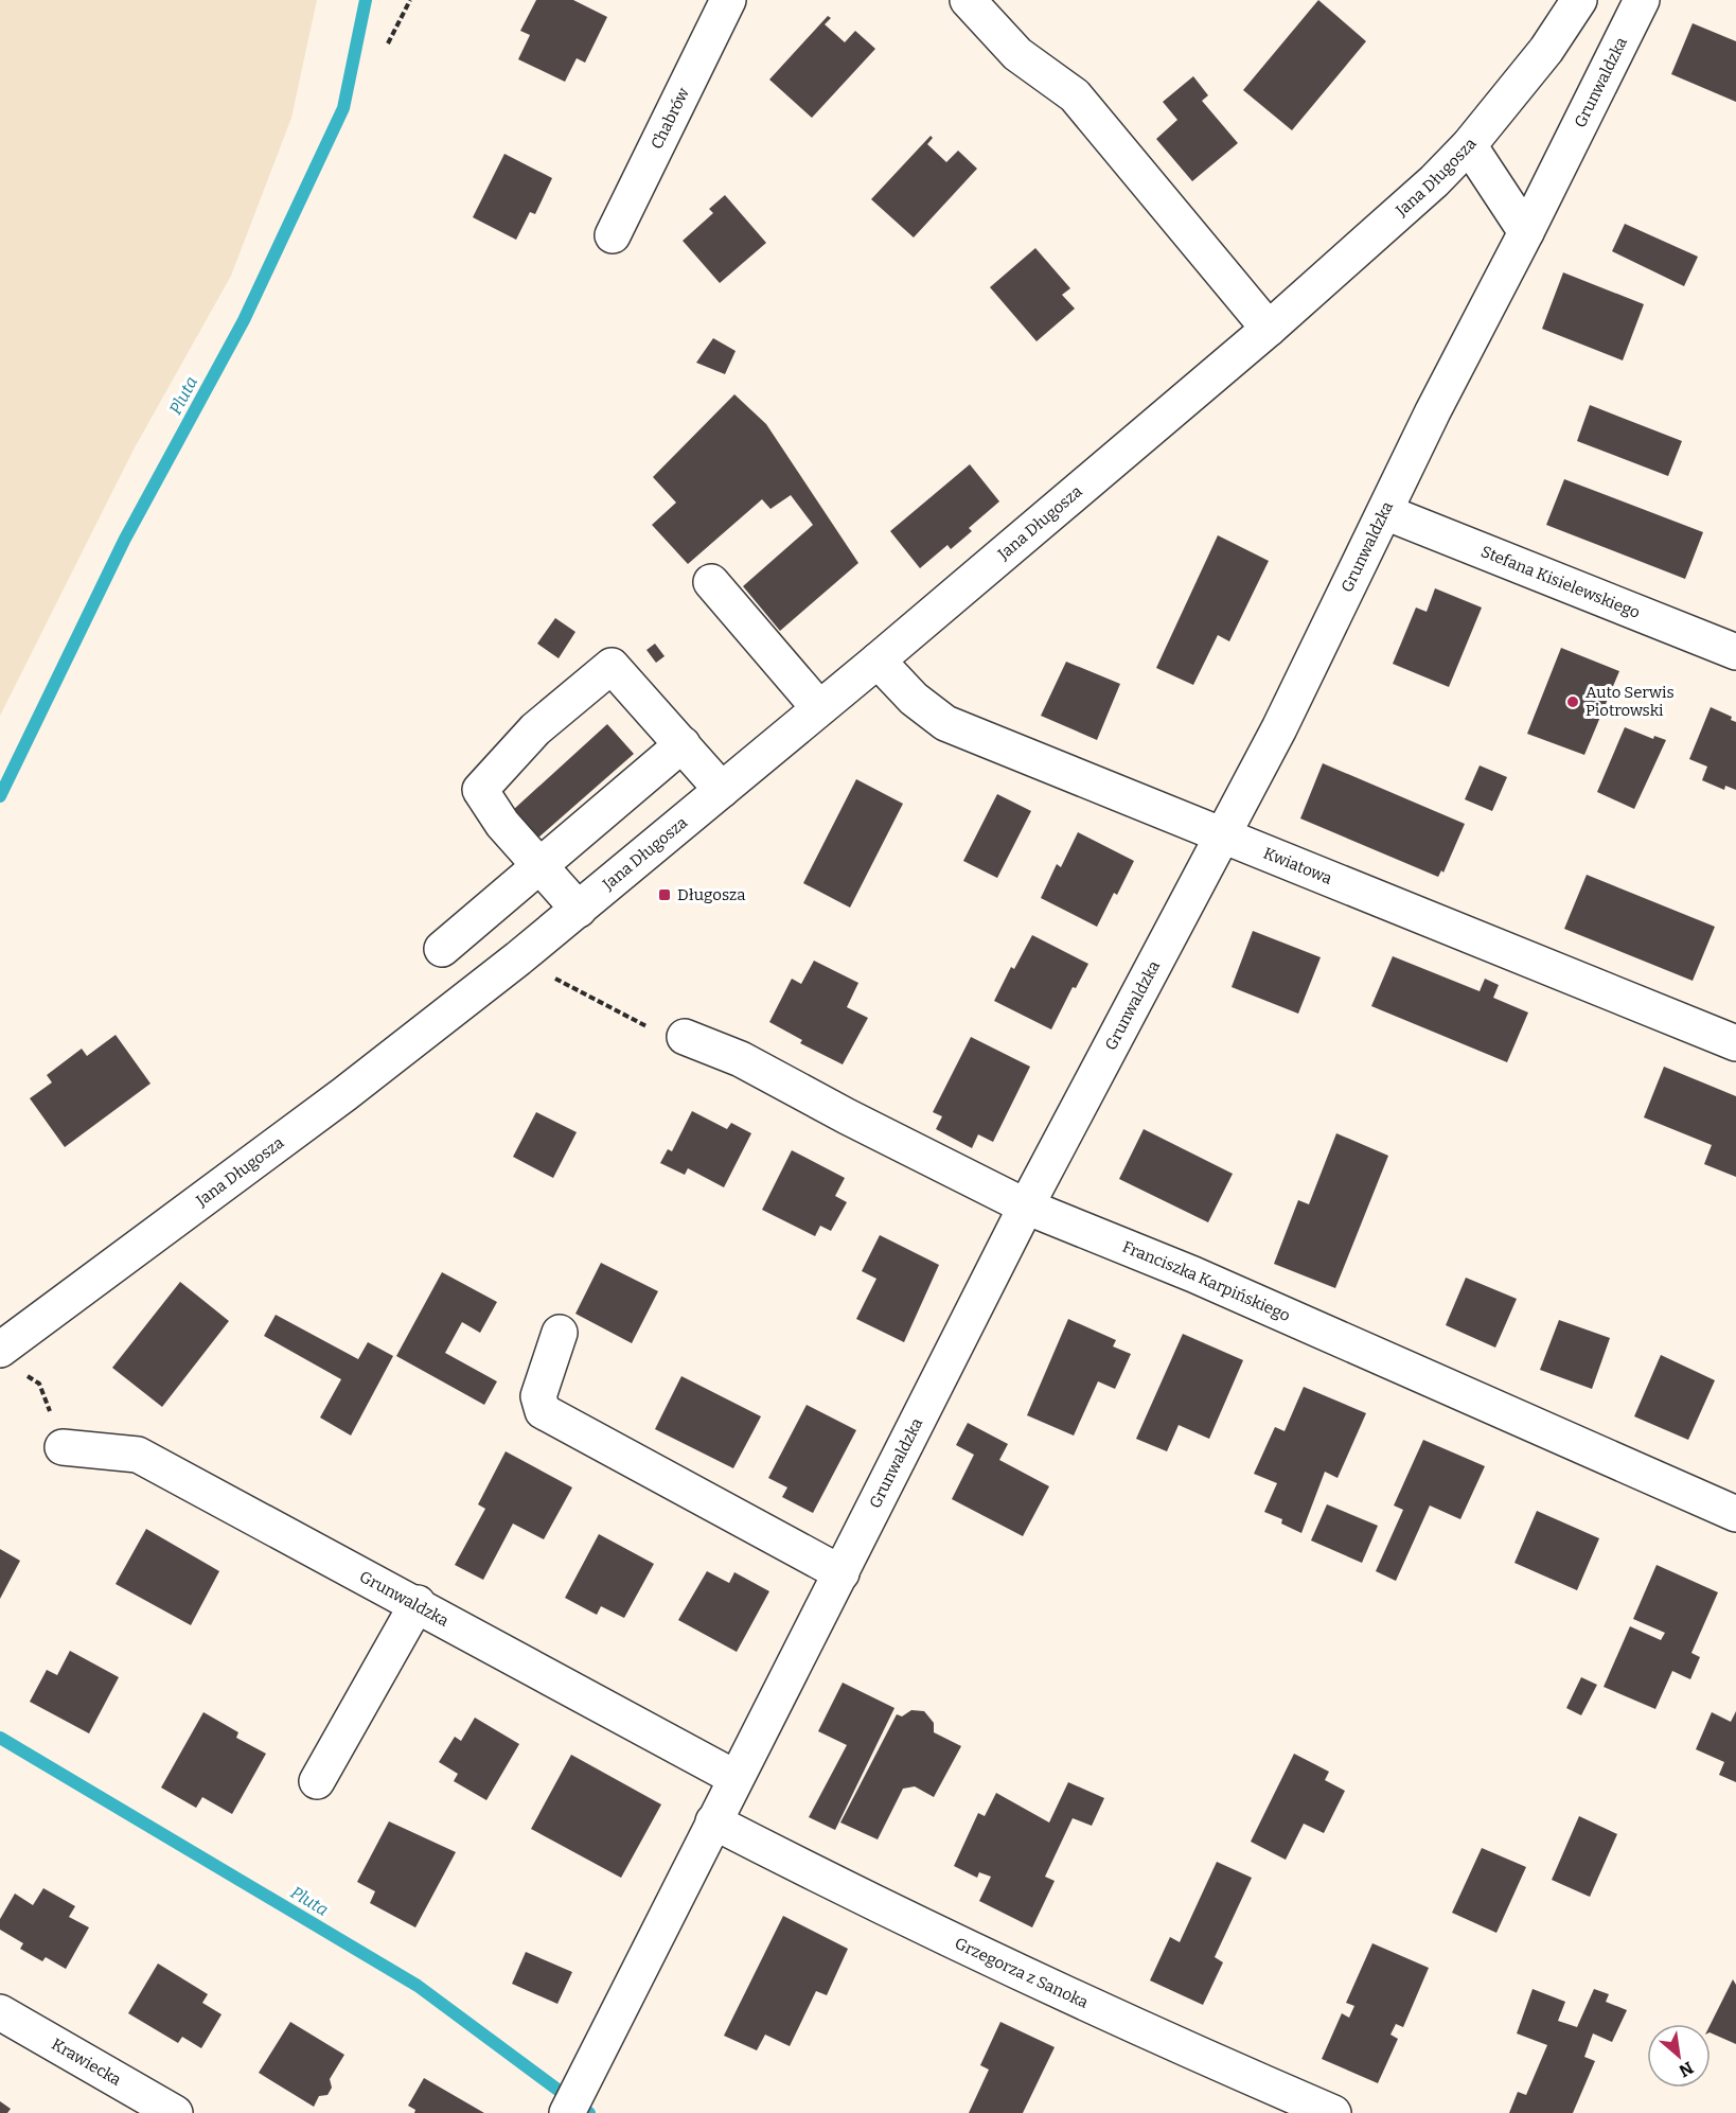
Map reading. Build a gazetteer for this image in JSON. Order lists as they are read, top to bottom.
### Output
{
  "streets": {
    "street": [
      "Grunwaldzka",
      "Chabrów",
      "Jana Długosza",
      "Stefana Kisielewskiego",
      "Kwiatowa",
      "Franciszka Karpińskiego",
      "Grzegorza z Sanoka",
      "Krawiecka"
    ]
  },
  "crossings": [
    ["Grunwaldzka", "Stefana Kisielewskiego"],
    ["Grunwaldzka", "Kwiatowa"],
    ["Grunwaldzka", "Franciszka Karpińskiego"],
    ["Grunwaldzka", "Grzegorza z Sanoka"],
    ["Jana Długosza", "Kwiatowa"]
  ],
  "water": ["Pluta"],
  "places": {
    "other": ["Auto Serwis Piotrowski"],
    "transit": ["Długosza"]
  },
  "north": "bottom right"
}
